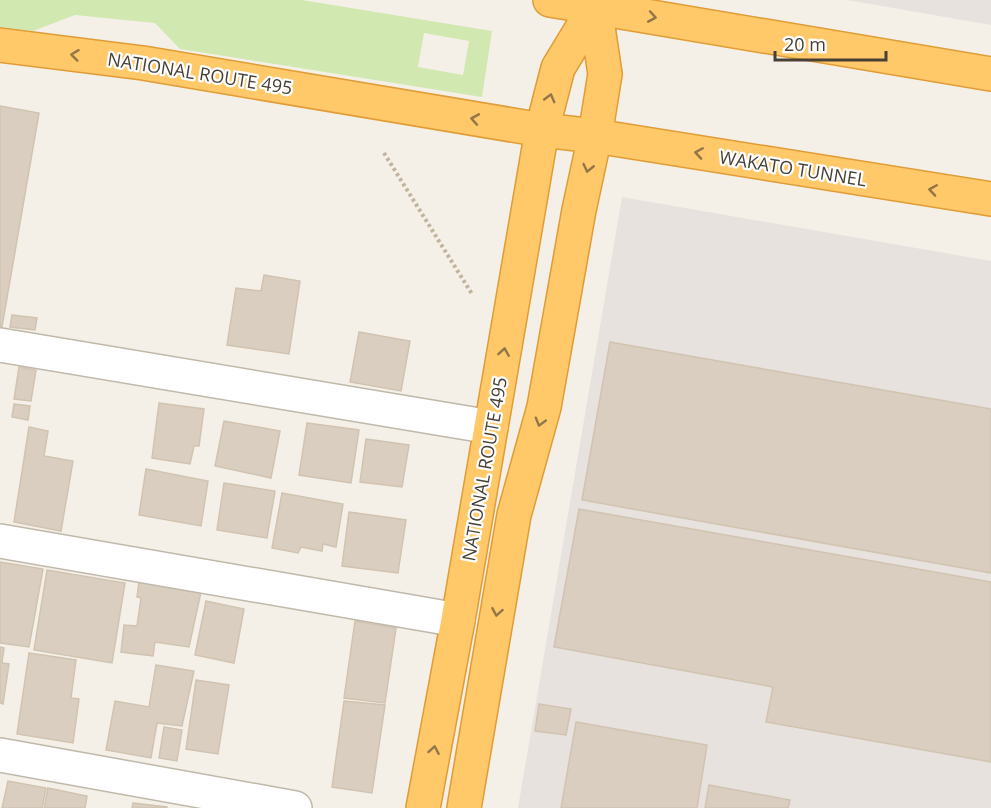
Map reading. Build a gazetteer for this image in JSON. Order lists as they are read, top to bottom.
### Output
{
  "streets": {
    "highway": ["NATIONAL ROUTE 495", "WAKATO TUNNEL"]
  },
  "crossings": [
    ["NATIONAL ROUTE 495", "WAKATO TUNNEL"]
  ],
  "scale_bar": "20 m"
}
